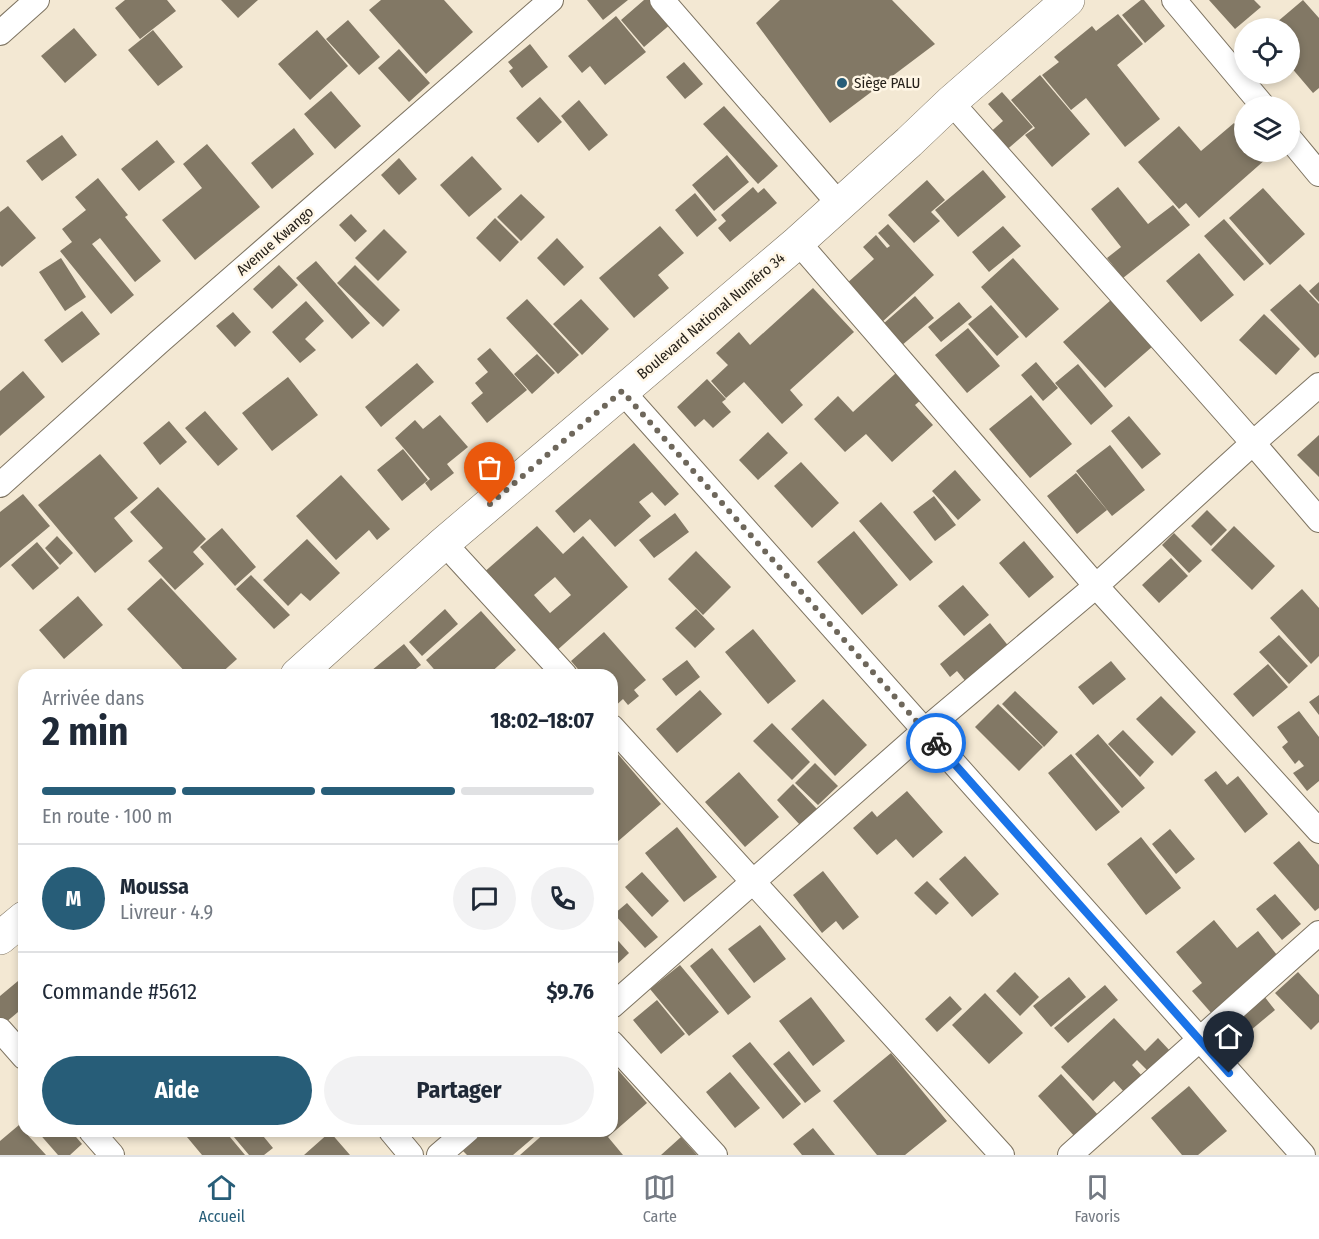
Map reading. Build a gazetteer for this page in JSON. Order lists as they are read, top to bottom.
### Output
{
  "streets": {
    "main road": ["Boulevard National Numéro 34"],
    "street": ["Avenue Kwango"]
  },
  "places": ["Siège PALU"],
  "page": {
    "heading": ["2 min", "Arrivée dans", "18:02–18:07"],
    "panel": [
      "Moussa",
      "Livreur · 4.9",
      "Commande #5612",
      "$9.76"
    ],
    "bar": "En route · 100 m",
    "round": "M",
    "buttons": ["Aide", "Partager"],
    "tabs": ["Accueil", "Carte", "Favoris"]
  }
}
